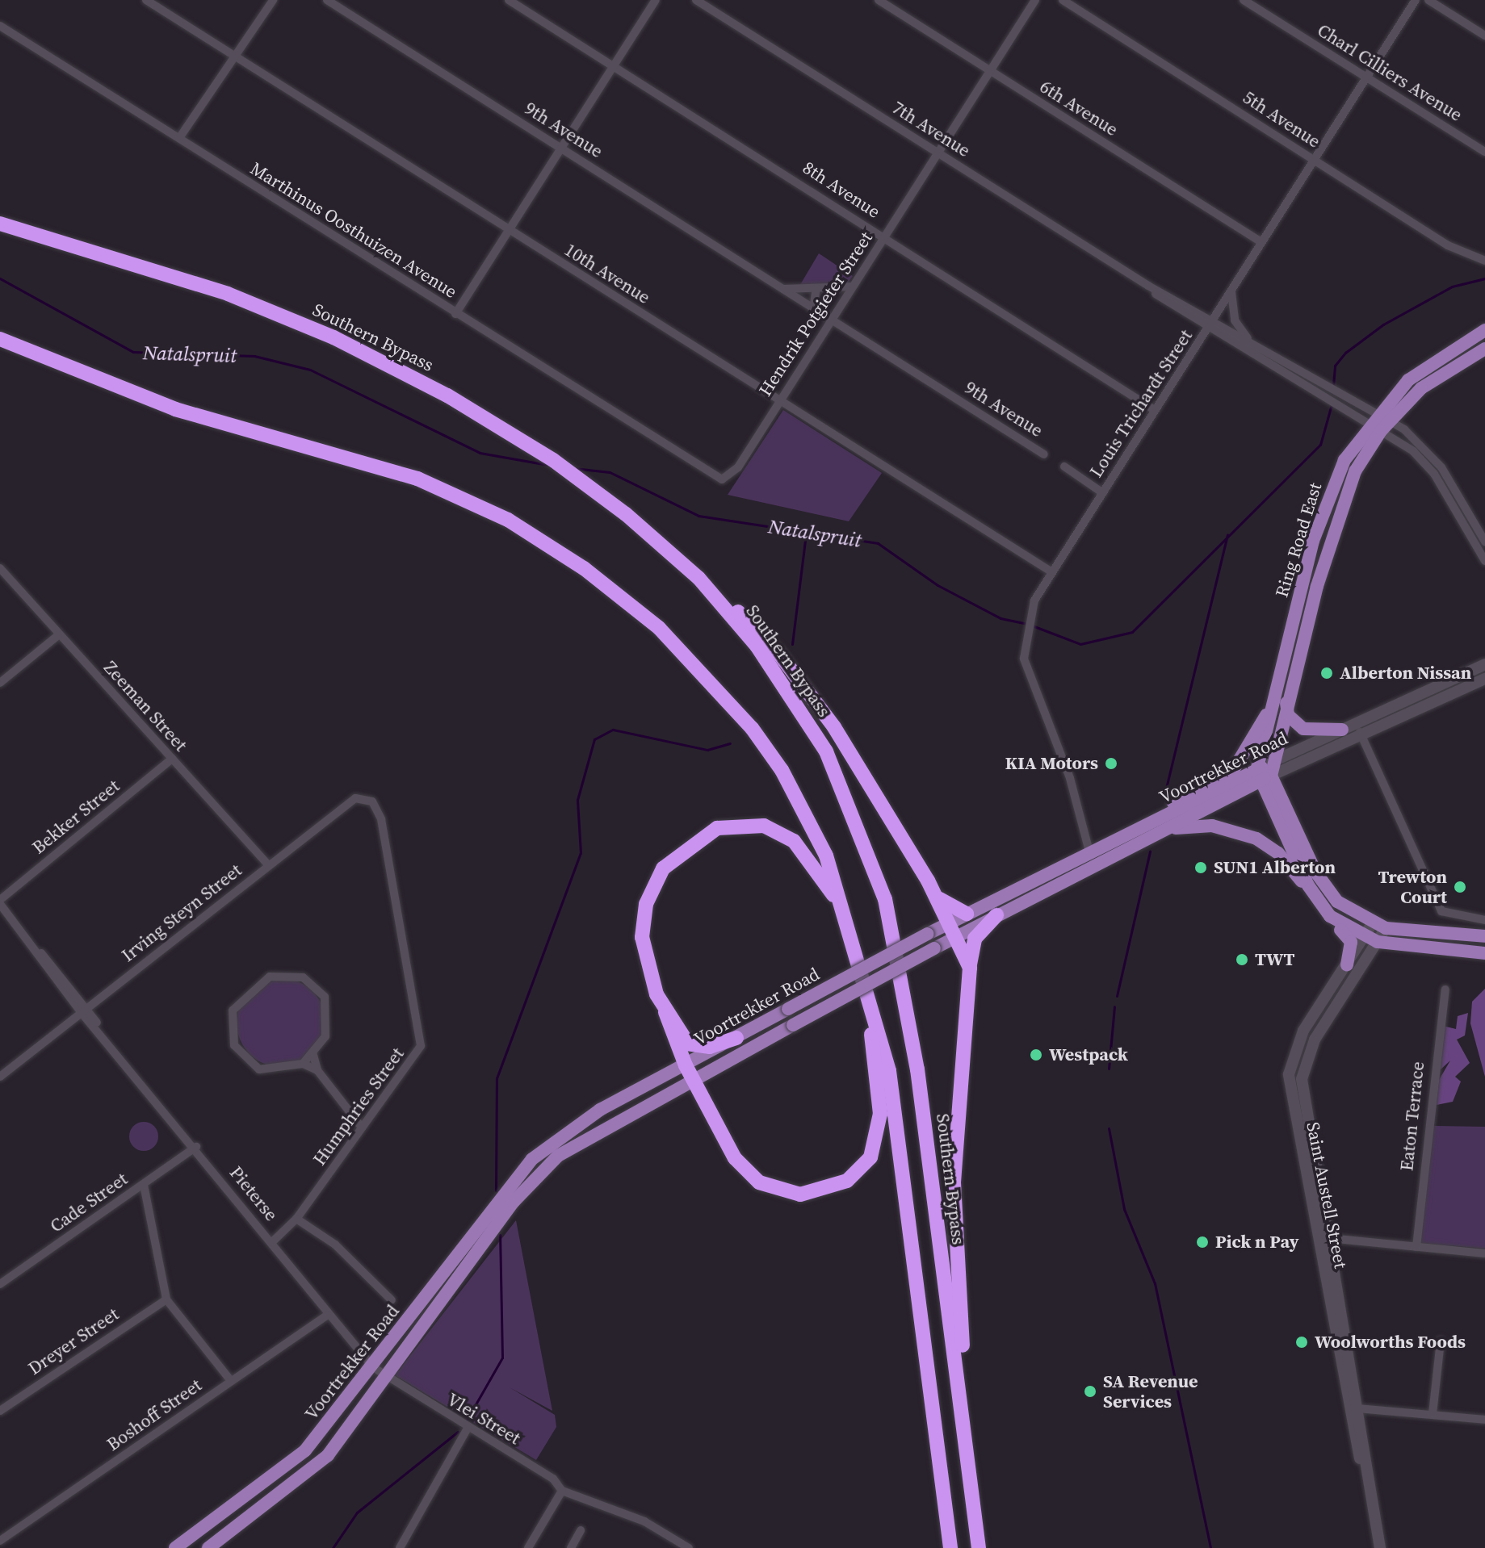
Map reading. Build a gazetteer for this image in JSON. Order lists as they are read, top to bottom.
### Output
{
  "streets": {
    "highway": ["Southern Bypass"],
    "main road": ["Ring Road East", "Voortrekker Road"],
    "street": [
      "Charl Cilliers Avenue",
      "6th Avenue",
      "5th Avenue",
      "7th Avenue",
      "9th Avenue",
      "8th Avenue",
      "Marthinus Oosthuizen Avenue",
      "10th Avenue",
      "Hendrik Potgieter Street",
      "Louis Trichardt Street",
      "Zeeman Street",
      "Bekker Street",
      "Irving Steyn Street",
      "Humphries Street",
      "Eaton Terrace",
      "Pieterse",
      "Saint Austell Street",
      "Cade Street",
      "Dreyer Street",
      "Boshoff Street",
      "Vlei Street"
    ]
  },
  "crossings": [
    ["Charl Cilliers Avenue", "Louis Trichardt Street"],
    ["6th Avenue", "Hendrik Potgieter Street"],
    ["6th Avenue", "Louis Trichardt Street"],
    ["5th Avenue", "Louis Trichardt Street"],
    ["7th Avenue", "Hendrik Potgieter Street"],
    ["7th Avenue", "Louis Trichardt Street"],
    ["7th Avenue", "Ring Road East"],
    ["9th Avenue", "Hendrik Potgieter Street"],
    ["8th Avenue", "Hendrik Potgieter Street"],
    ["8th Avenue", "Louis Trichardt Street"],
    ["Marthinus Oosthuizen Avenue", "Hendrik Potgieter Street"],
    ["10th Avenue", "Hendrik Potgieter Street"],
    ["10th Avenue", "Louis Trichardt Street"],
    ["Louis Trichardt Street", "Voortrekker Road"],
    ["Ring Road East", "Voortrekker Road"],
    ["Zeeman Street", "Bekker Street"],
    ["Zeeman Street", "Irving Steyn Street"],
    ["Voortrekker Road", "Pieterse"],
    ["Voortrekker Road", "Vlei Street"],
    ["Bekker Street", "Pieterse"],
    ["Irving Steyn Street", "Humphries Street"],
    ["Irving Steyn Street", "Pieterse"],
    ["Humphries Street", "Pieterse"],
    ["Pieterse", "Cade Street"],
    ["Pieterse", "Boshoff Street"],
    ["Pieterse", "Vlei Street"]
  ],
  "water": ["Natalspruit"],
  "places": [
    "Alberton Nissan",
    "KIA Motors",
    "SUN1 Alberton",
    "Trewton Court",
    "TWT",
    "Westpack",
    "Pick n Pay",
    "Woolworths Foods",
    "SA Revenue Services"
  ]
}
